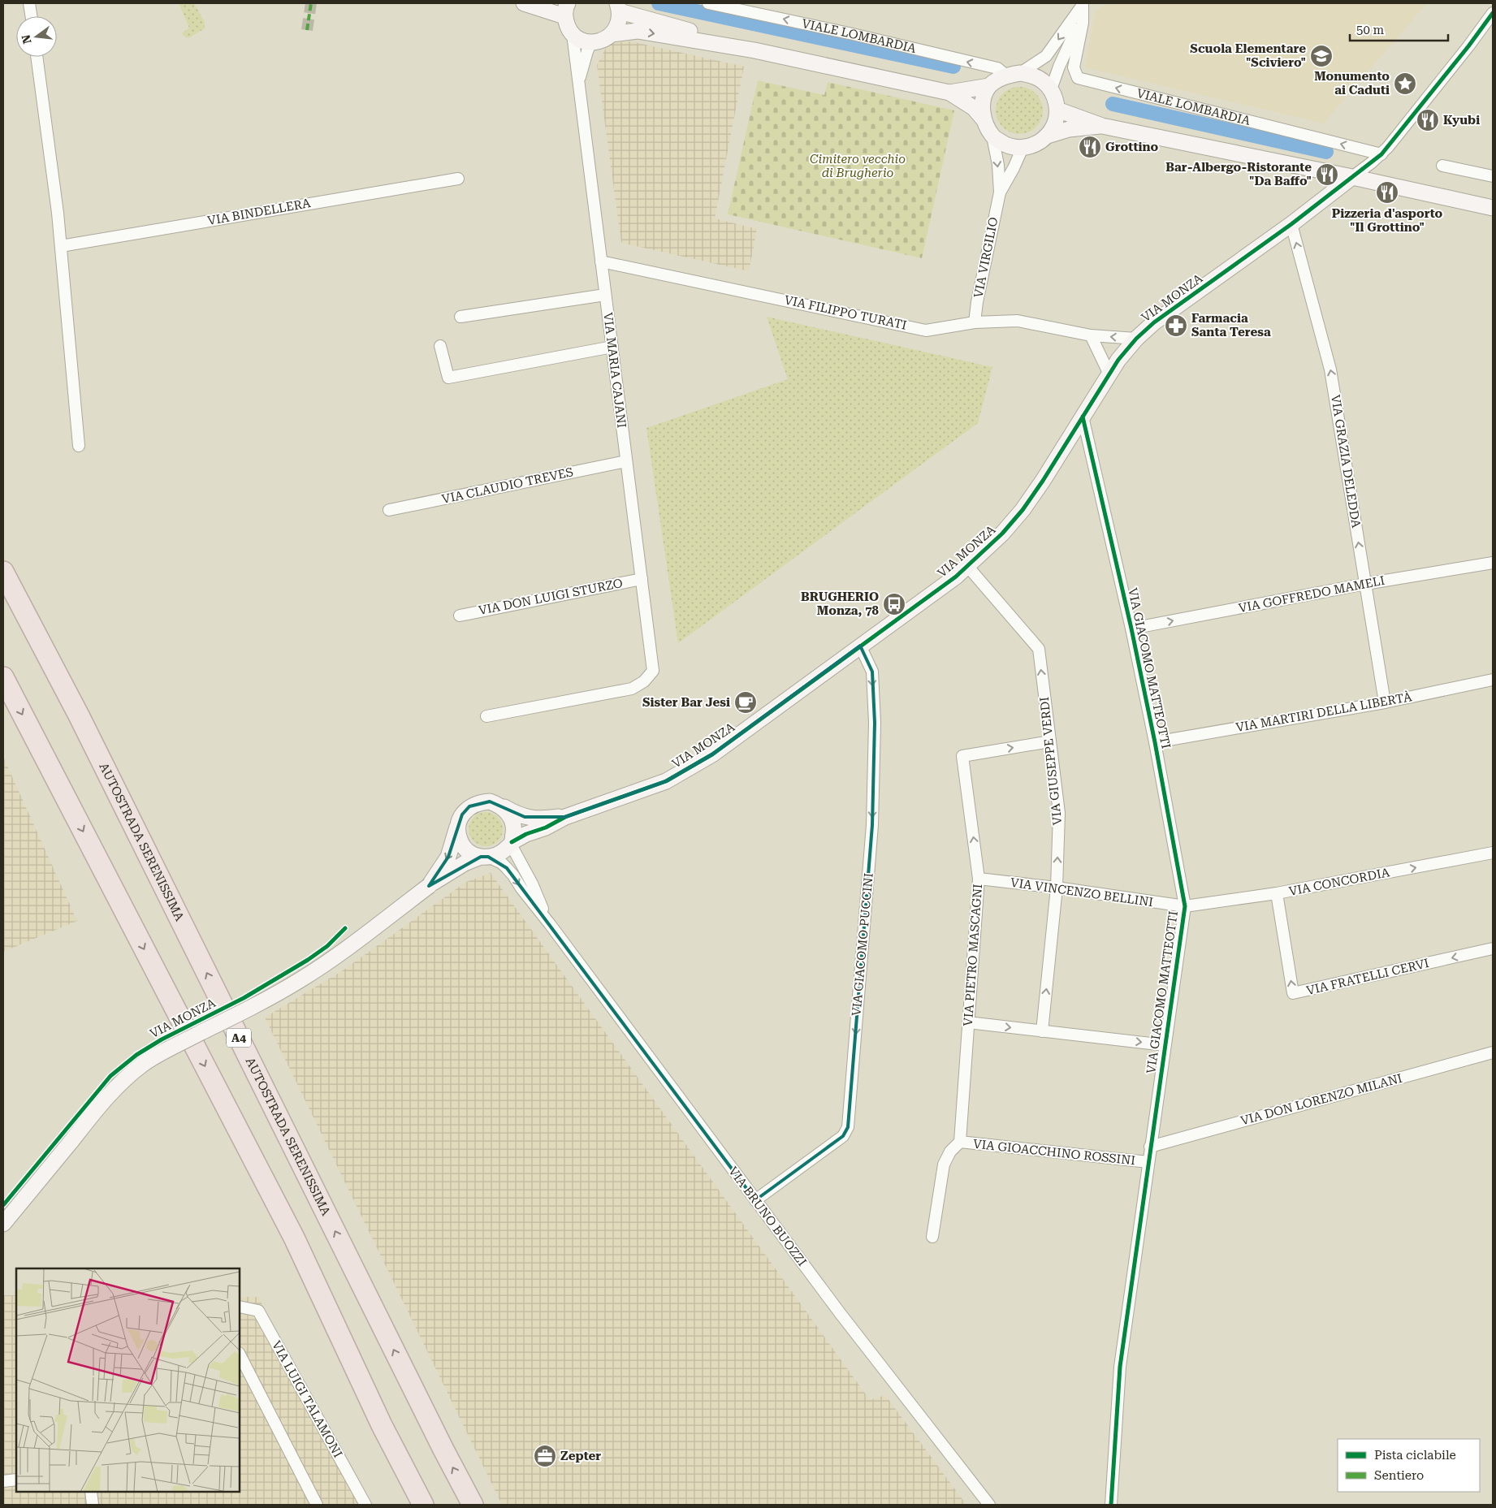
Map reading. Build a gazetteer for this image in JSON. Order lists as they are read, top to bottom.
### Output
{
  "streets": {
    "highway": ["AUTOSTRADA SERENISSIMA", "A4"],
    "street": [
      "VIALE LOMBARDIA",
      "VIA BINDELLERA",
      "VIA VIRGILIO",
      "VIA MONZA",
      "VIA FILIPPO TURATI",
      "VIA MARIA CAJANI",
      "VIA GRAZIA DELEDDA",
      "VIA CLAUDIO TREVES",
      "VIA GOFFREDO MAMELI",
      "VIA DON LUIGI STURZO",
      "VIA GIACOMO MATTEOTTI",
      "VIA MARTIRI DELLA LIBERTÀ",
      "VIA GIUSEPPE VERDI",
      "VIA CONCORDIA",
      "VIA VINCENZO BELLINI",
      "VIA GIACOMO PUCCINI",
      "VIA PIETRO MASCAGNI",
      "VIA FRATELLI CERVI",
      "VIA DON LORENZO MILANI",
      "VIA GIOACCHINO ROSSINI",
      "VIA BRUNO BUOZZI",
      "VIA LUIGI TALAMONI"
    ]
  },
  "crossings": [
    ["VIALE LOMBARDIA", "VIA VIRGILIO"],
    ["VIA VIRGILIO", "VIA FILIPPO TURATI"],
    ["VIA MONZA", "VIA FILIPPO TURATI"],
    ["VIA MONZA", "VIA GRAZIA DELEDDA"],
    ["VIA MONZA", "VIA GIACOMO MATTEOTTI"],
    ["VIA MONZA", "VIA GIUSEPPE VERDI"],
    ["VIA MONZA", "VIA GIACOMO PUCCINI"],
    ["VIA MONZA", "VIA BRUNO BUOZZI"],
    ["VIA FILIPPO TURATI", "VIA MARIA CAJANI"],
    ["VIA MARIA CAJANI", "VIA CLAUDIO TREVES"],
    ["VIA MARIA CAJANI", "VIA DON LUIGI STURZO"],
    ["VIA GRAZIA DELEDDA", "VIA GOFFREDO MAMELI"],
    ["VIA GRAZIA DELEDDA", "VIA MARTIRI DELLA LIBERTÀ"],
    ["VIA GOFFREDO MAMELI", "VIA GIACOMO MATTEOTTI"],
    ["VIA GIACOMO MATTEOTTI", "VIA MARTIRI DELLA LIBERTÀ"],
    ["VIA GIACOMO MATTEOTTI", "VIA CONCORDIA"],
    ["VIA GIACOMO MATTEOTTI", "VIA VINCENZO BELLINI"],
    ["VIA GIACOMO MATTEOTTI", "VIA DON LORENZO MILANI"],
    ["VIA GIACOMO MATTEOTTI", "VIA GIOACCHINO ROSSINI"],
    ["VIA GIUSEPPE VERDI", "VIA VINCENZO BELLINI"],
    ["VIA GIUSEPPE VERDI", "VIA PIETRO MASCAGNI"],
    ["VIA CONCORDIA", "VIA VINCENZO BELLINI"],
    ["VIA CONCORDIA", "VIA FRATELLI CERVI"],
    ["VIA VINCENZO BELLINI", "VIA PIETRO MASCAGNI"],
    ["VIA GIACOMO PUCCINI", "VIA BRUNO BUOZZI"],
    ["VIA PIETRO MASCAGNI", "VIA GIOACCHINO ROSSINI"]
  ],
  "one_way": [
    "VIA GRAZIA DELEDDA",
    "VIA GOFFREDO MAMELI",
    "VIA GIUSEPPE VERDI",
    "VIA CONCORDIA",
    "VIA GIACOMO PUCCINI"
  ],
  "parks": ["Cimitero vecchio di Brugherio"],
  "places": {
    "school or university": ["Scuola Elementare \"Sciviero\""],
    "place": ["Monumento ai Caduti"],
    "restaurant": [
      "Kyubi",
      "Grottino",
      "Bar-Albergo-Ristorante \"Da Baffo\"",
      "Pizzeria d'asporto \"Il Grottino\""
    ],
    "pharmacy": ["Farmacia Santa Teresa"],
    "bus stop": ["BRUGHERIO Monza, 78"],
    "cafe": ["Sister Bar Jesi"],
    "office": ["Zepter"]
  },
  "legend": ["Pista ciclabile", "Sentiero"],
  "scale_bar": "50 m",
  "north": "left"
}
